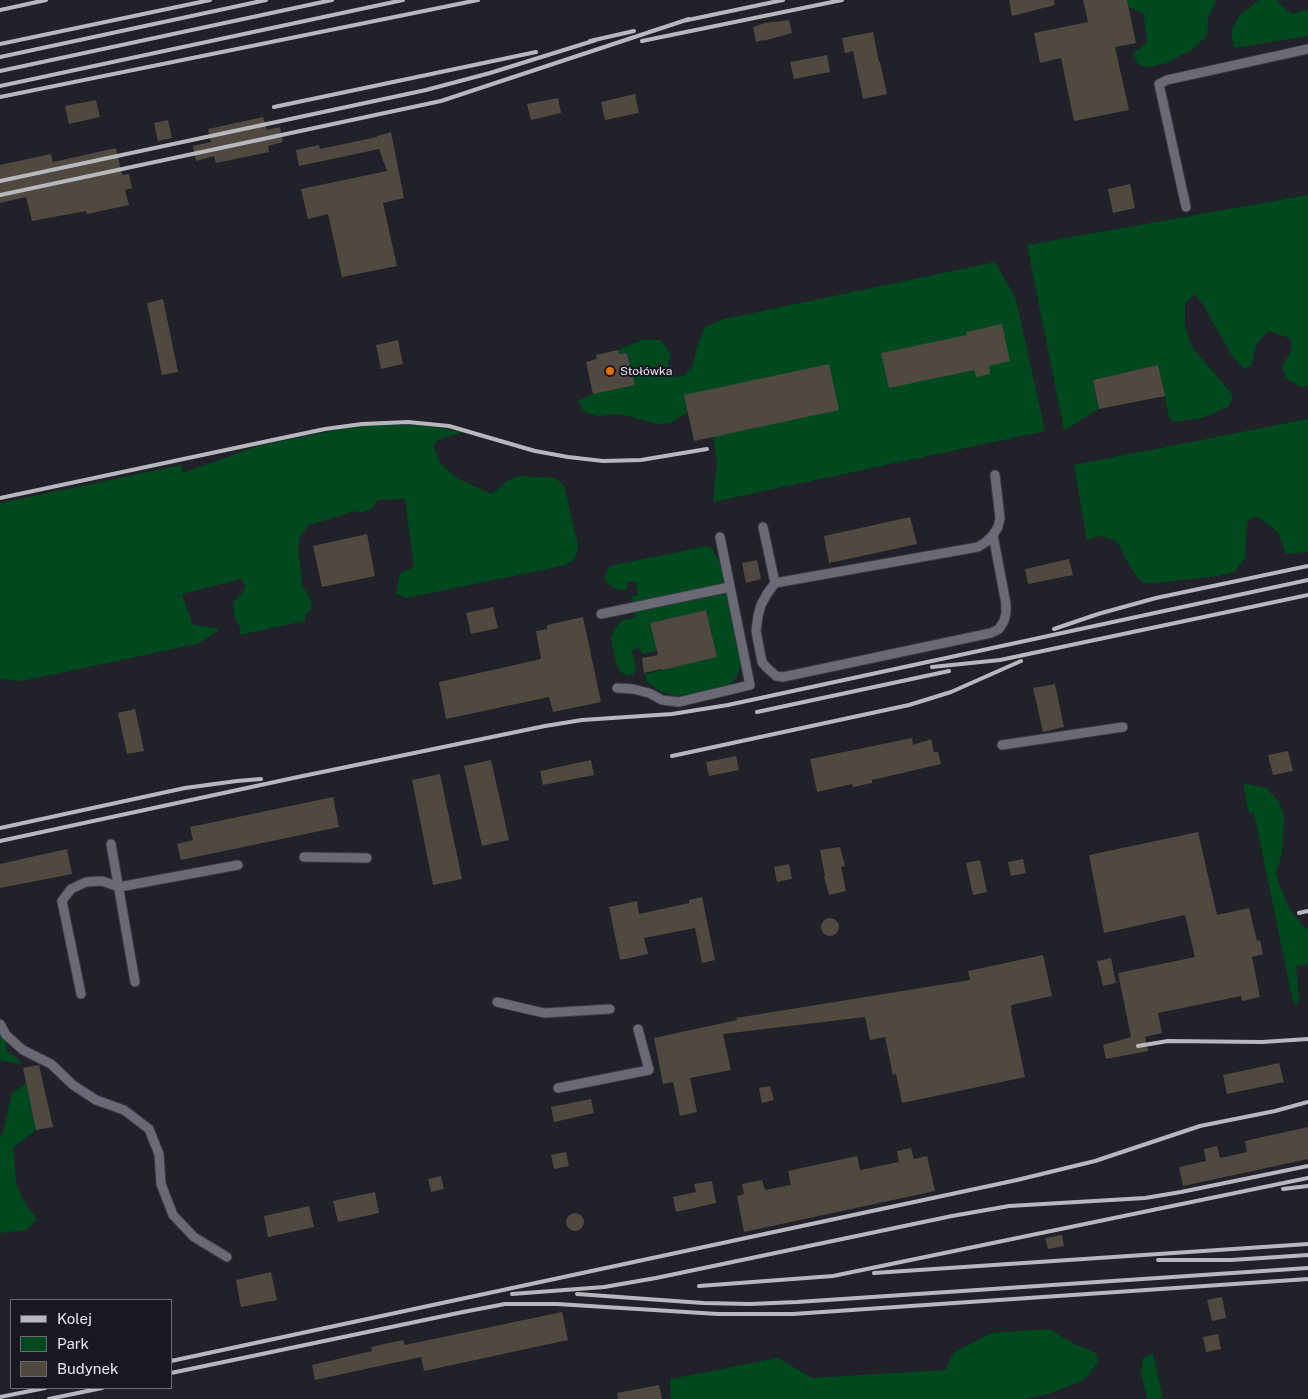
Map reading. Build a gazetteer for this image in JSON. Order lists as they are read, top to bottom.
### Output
{
  "places": ["Stołówka"],
  "legend": ["Kolej", "Park", "Budynek"]
}
